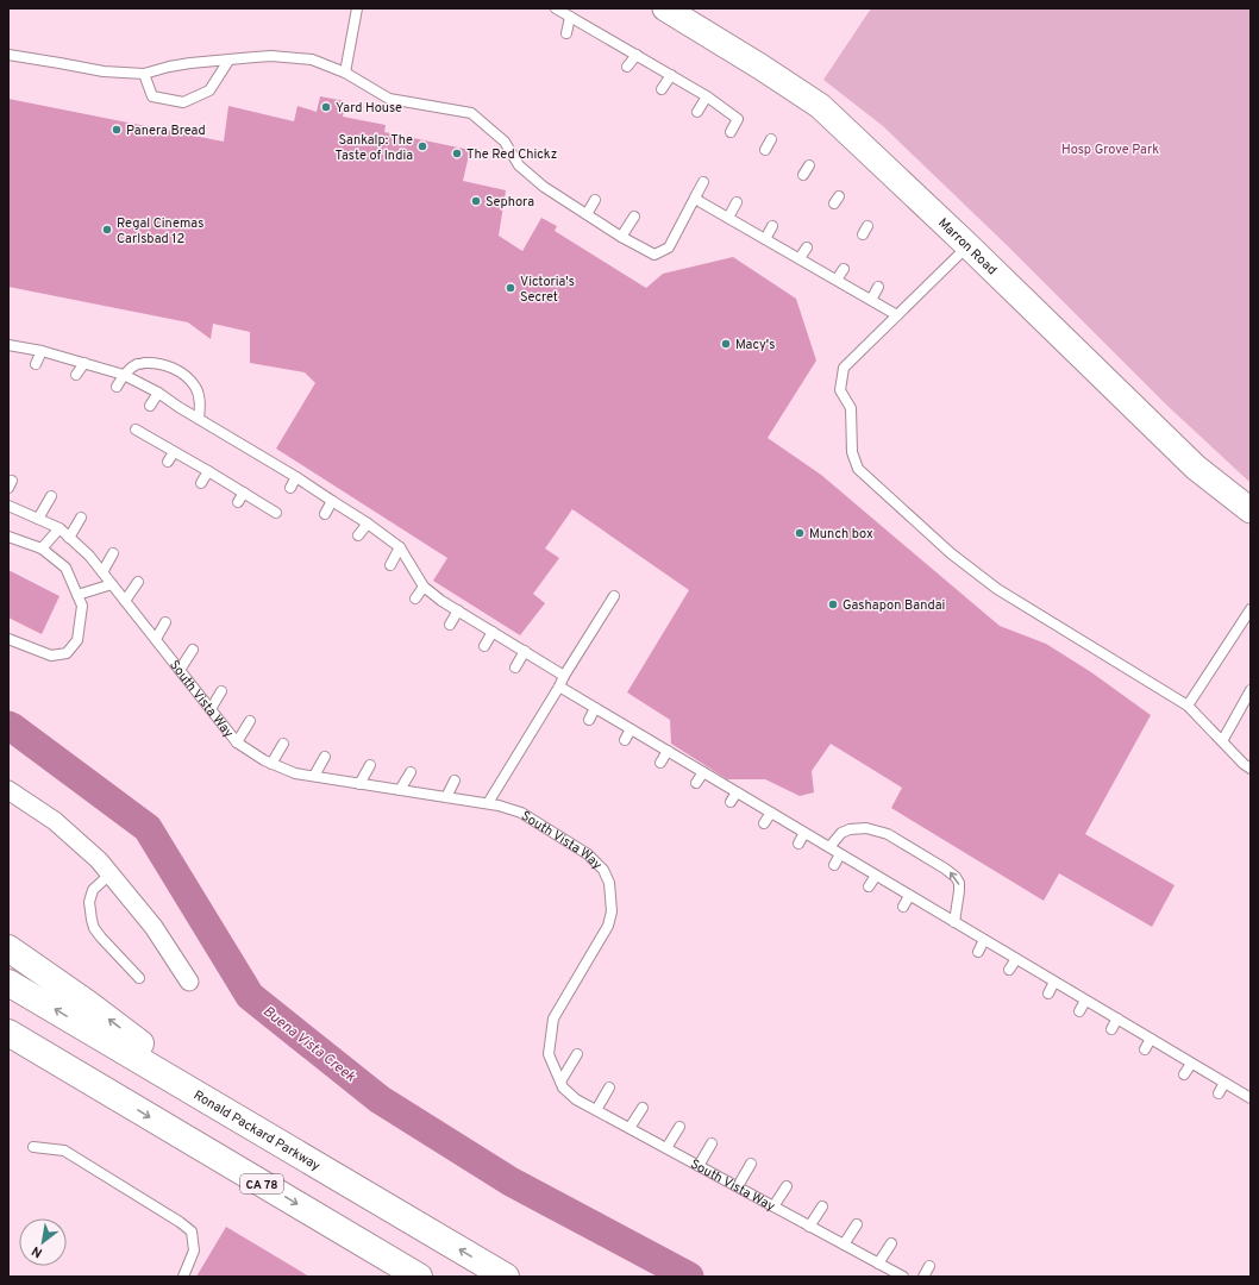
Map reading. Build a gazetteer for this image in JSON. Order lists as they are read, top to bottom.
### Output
{
  "streets": {
    "highway": ["Ronald Packard Parkway", "CA 78"],
    "main road": ["Marron Road"],
    "lane": ["South Vista Way"]
  },
  "water": ["Buena Vista Creek"],
  "parks": ["Hosp Grove Park"],
  "places": [
    "Yard House",
    "Panera Bread",
    "Sankalp: The Taste of India",
    "The Red Chickz",
    "Sephora",
    "Regal Cinemas Carlsbad 12",
    "Victoria's Secret",
    "Macy's",
    "Munch box",
    "Gashapon Bandai"
  ],
  "north": "bottom left"
}
